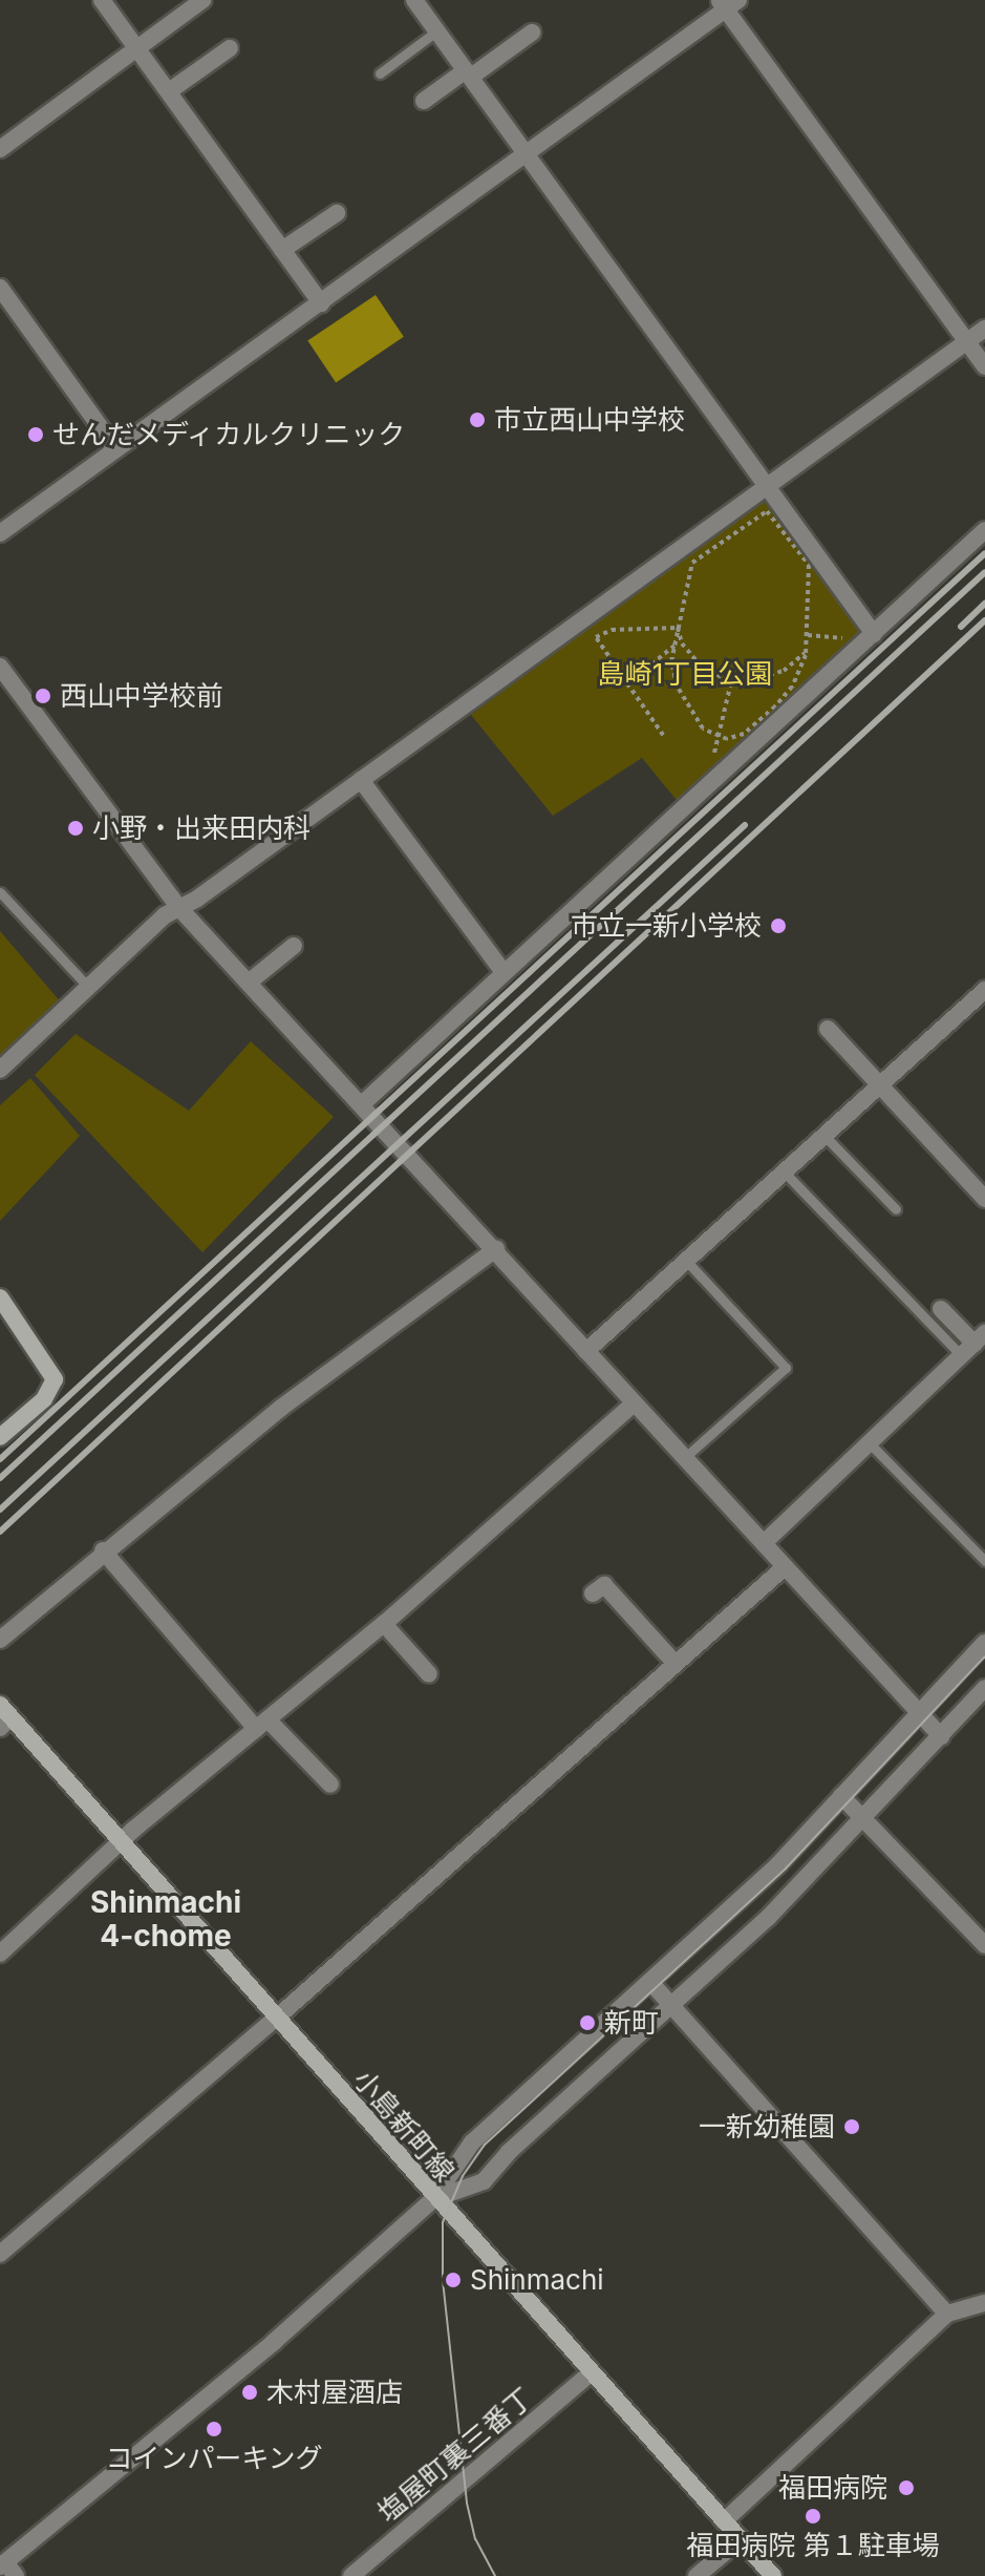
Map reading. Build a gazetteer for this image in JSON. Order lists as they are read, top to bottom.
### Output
{
  "streets": {
    "main road": ["小島新町線"],
    "street": ["塩屋町裏三番丁"]
  },
  "crossings": [
    ["小島新町線", "塩屋町裏三番丁"]
  ],
  "districts": ["Shinmachi 4-chome"],
  "parks": ["島崎1丁目公園"],
  "places": [
    "市立西山中学校",
    "せんだメディカルクリニック",
    "西山中学校前",
    "小野・出来田内科",
    "市立一新小学校",
    "新町",
    "一新幼稚園",
    "Shinmachi",
    "木村屋酒店",
    "コインパーキング",
    "福田病院",
    "福田病院 第１駐車場"
  ]
}
